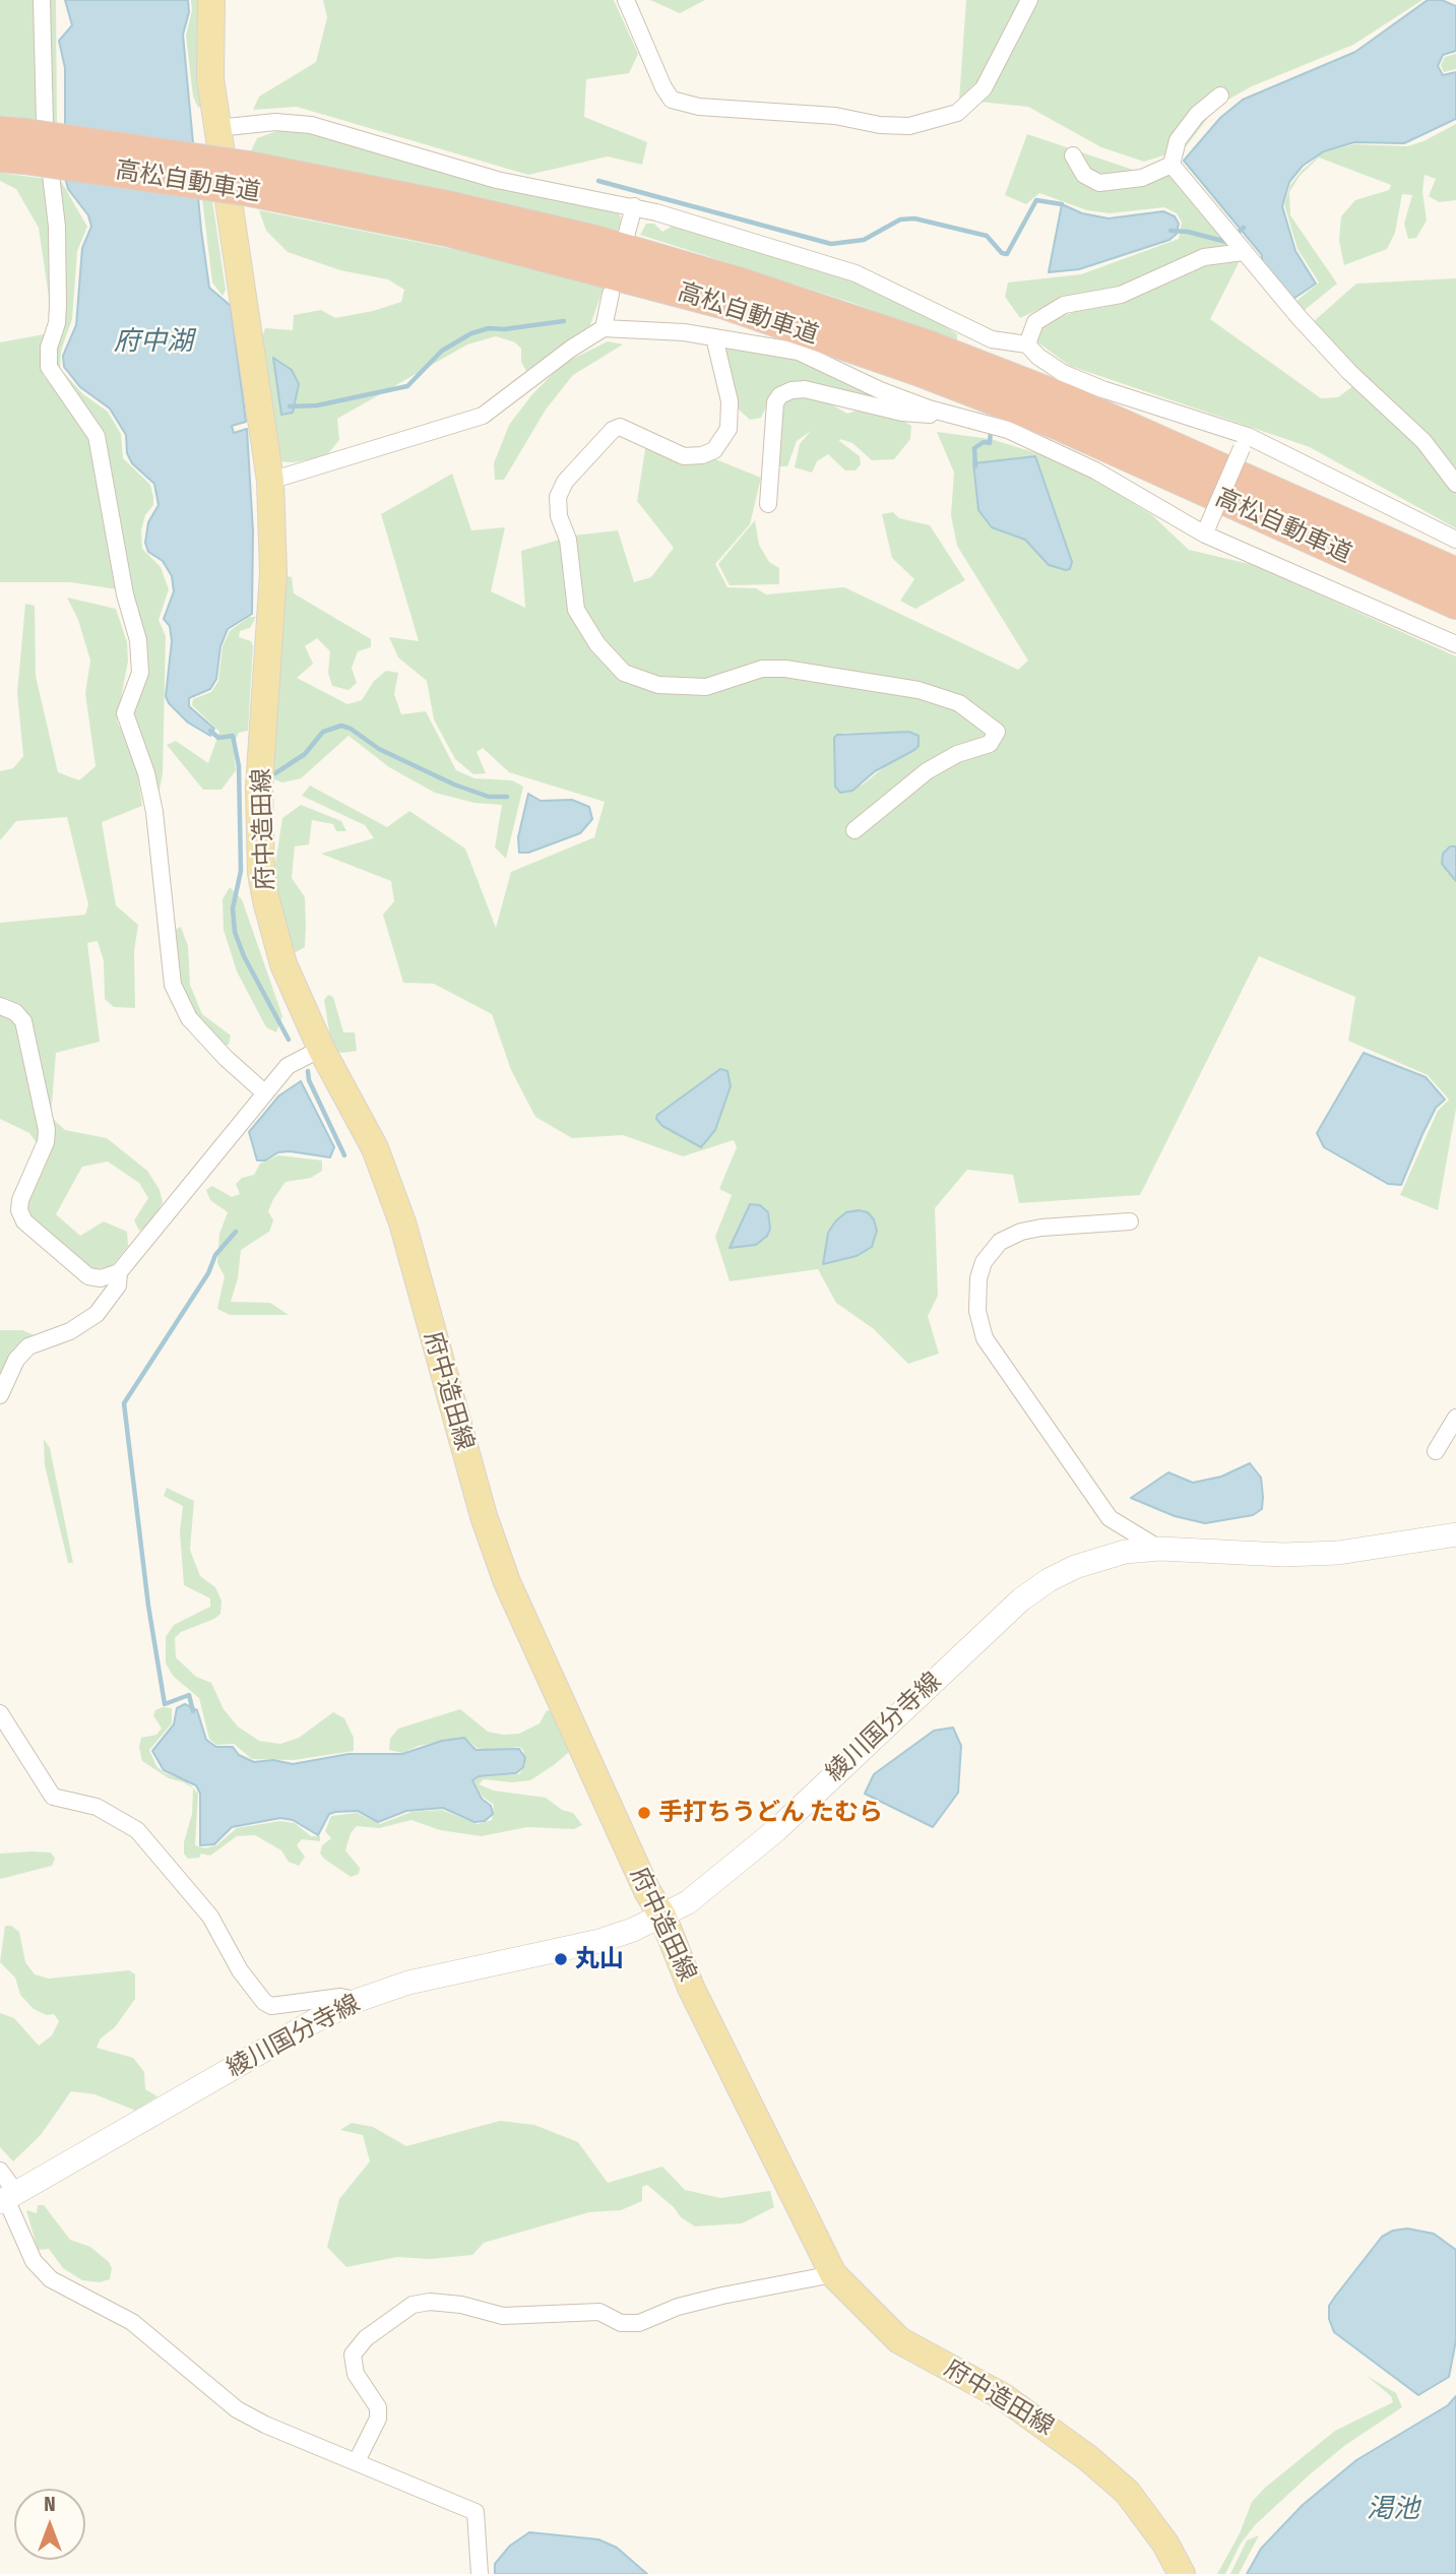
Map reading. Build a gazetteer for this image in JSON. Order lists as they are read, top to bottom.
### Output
{
  "streets": {
    "highway": ["高松自動車道"],
    "main road": ["府中造田線", "綾川国分寺線"]
  },
  "crossings": [
    ["府中造田線", "綾川国分寺線"]
  ],
  "water": ["府中湖", "渇池"],
  "places": ["手打ちうどん たむら", "丸山"],
  "north": "top"
}
